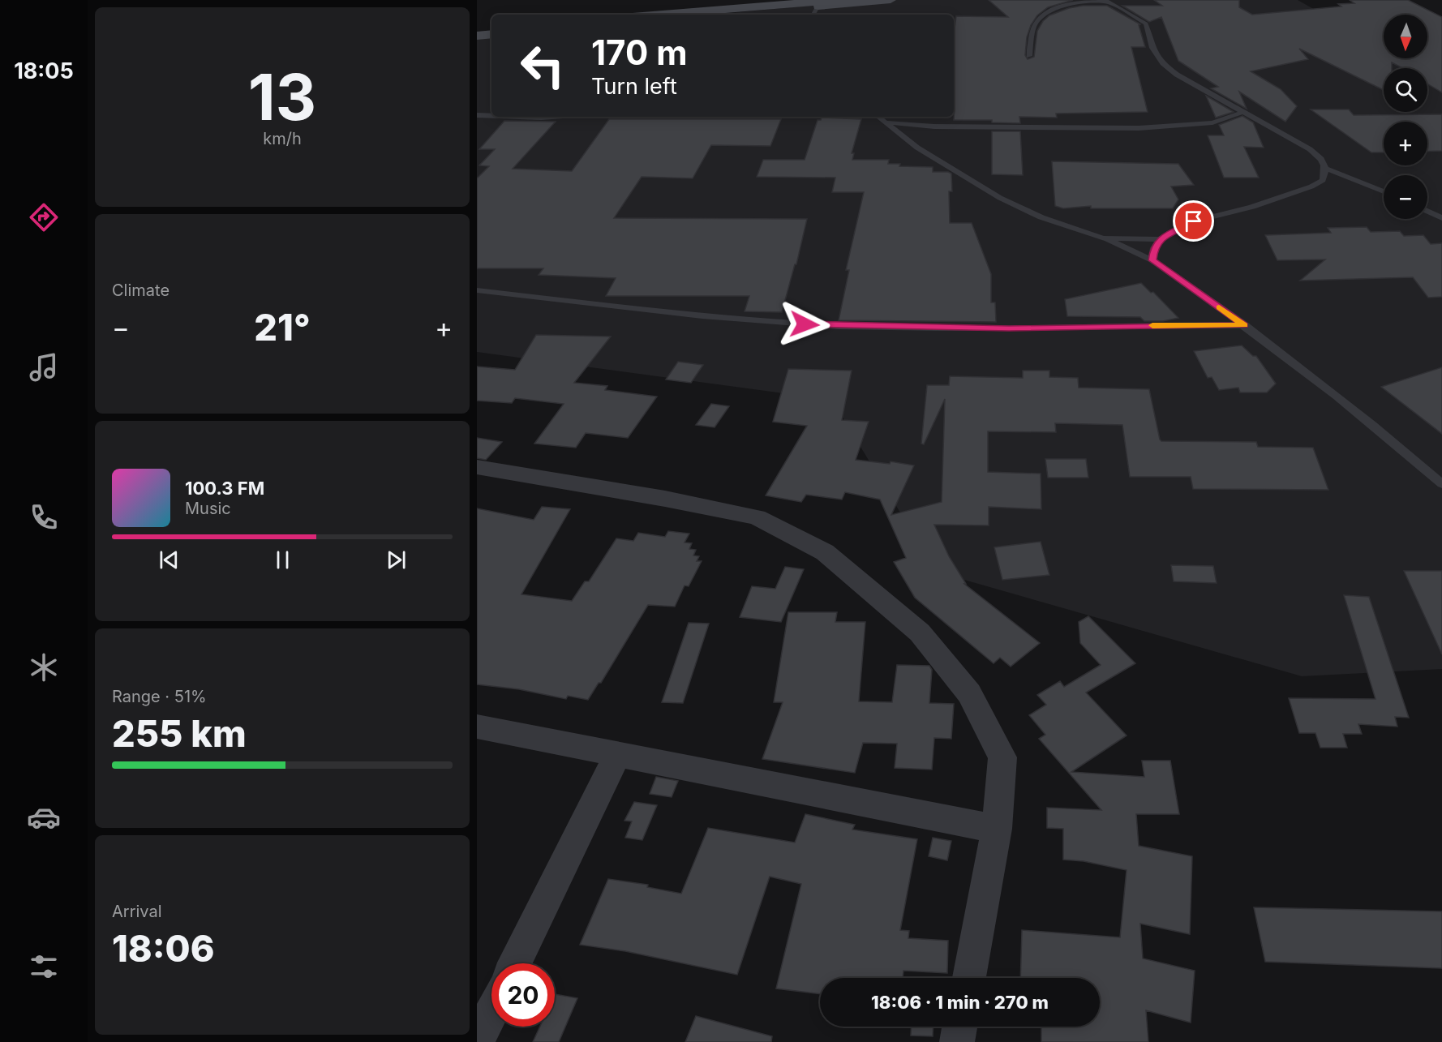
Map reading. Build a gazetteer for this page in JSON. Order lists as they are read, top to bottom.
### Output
{
  "north": "bottom",
  "page": {
    "tabs": "18:05",
    "tile": [
      ["13", "km/h"],
      "Climate",
      ["Range · 51%", "255 km"],
      ["Arrival", "18:06"]
    ],
    "map_buttons": ["+", "−"],
    "turn": ["170 m", "Turn left"],
    "heat": ["−", "21°", "+"],
    "song": ["100.3 FM", "Music"],
    "limit": "20",
    "trip": "18:06 · 1 min · 270 m"
  }
}
